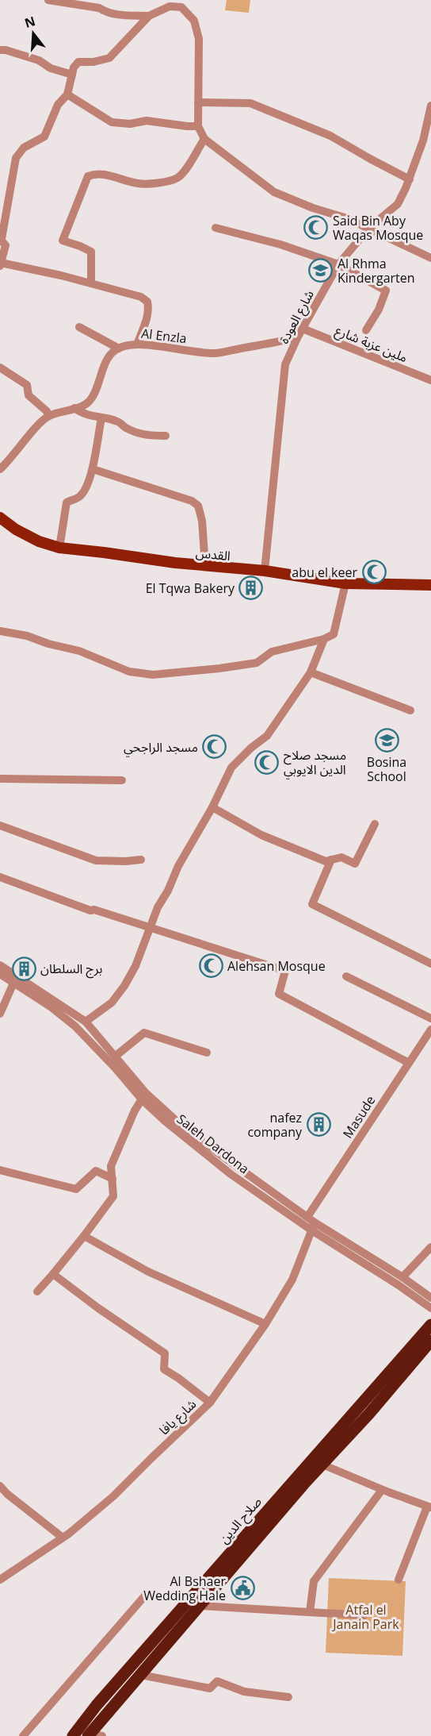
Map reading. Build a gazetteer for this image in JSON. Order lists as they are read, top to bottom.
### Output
{
  "streets": {
    "highway": ["صلاح الدين"],
    "main road": ["القدس"],
    "street": [
      "شارع العودة",
      "Al Enzla",
      "ملين عزبة شارع",
      "Masude",
      "Saleh Dardona",
      "شارع يافا"
    ]
  },
  "crossings": [
    ["شارع العودة", "Al Enzla"],
    ["شارع العودة", "ملين عزبة شارع"],
    ["شارع العودة", "القدس"],
    ["Al Enzla", "ملين عزبة شارع"],
    ["Masude", "Saleh Dardona"],
    ["Masude", "شارع يافا"],
    ["Saleh Dardona", "شارع يافا"]
  ],
  "parks": ["Atfal el Janain Park"],
  "places": {
    "mosque": [
      "Said Bin Aby Waqas Mosque",
      "abu el keer",
      "مسجد الراجحي",
      "مسجد صلاح الدين الايوبي",
      "Alehsan Mosque"
    ],
    "school or university": ["Al Rhma Kindergarten", "Bosina School"],
    "building": ["El Tqwa Bakery", "برج السلطان", "nafez company"],
    "public building": ["Al Bshaer Wedding Hale"]
  },
  "north": "top"
}
